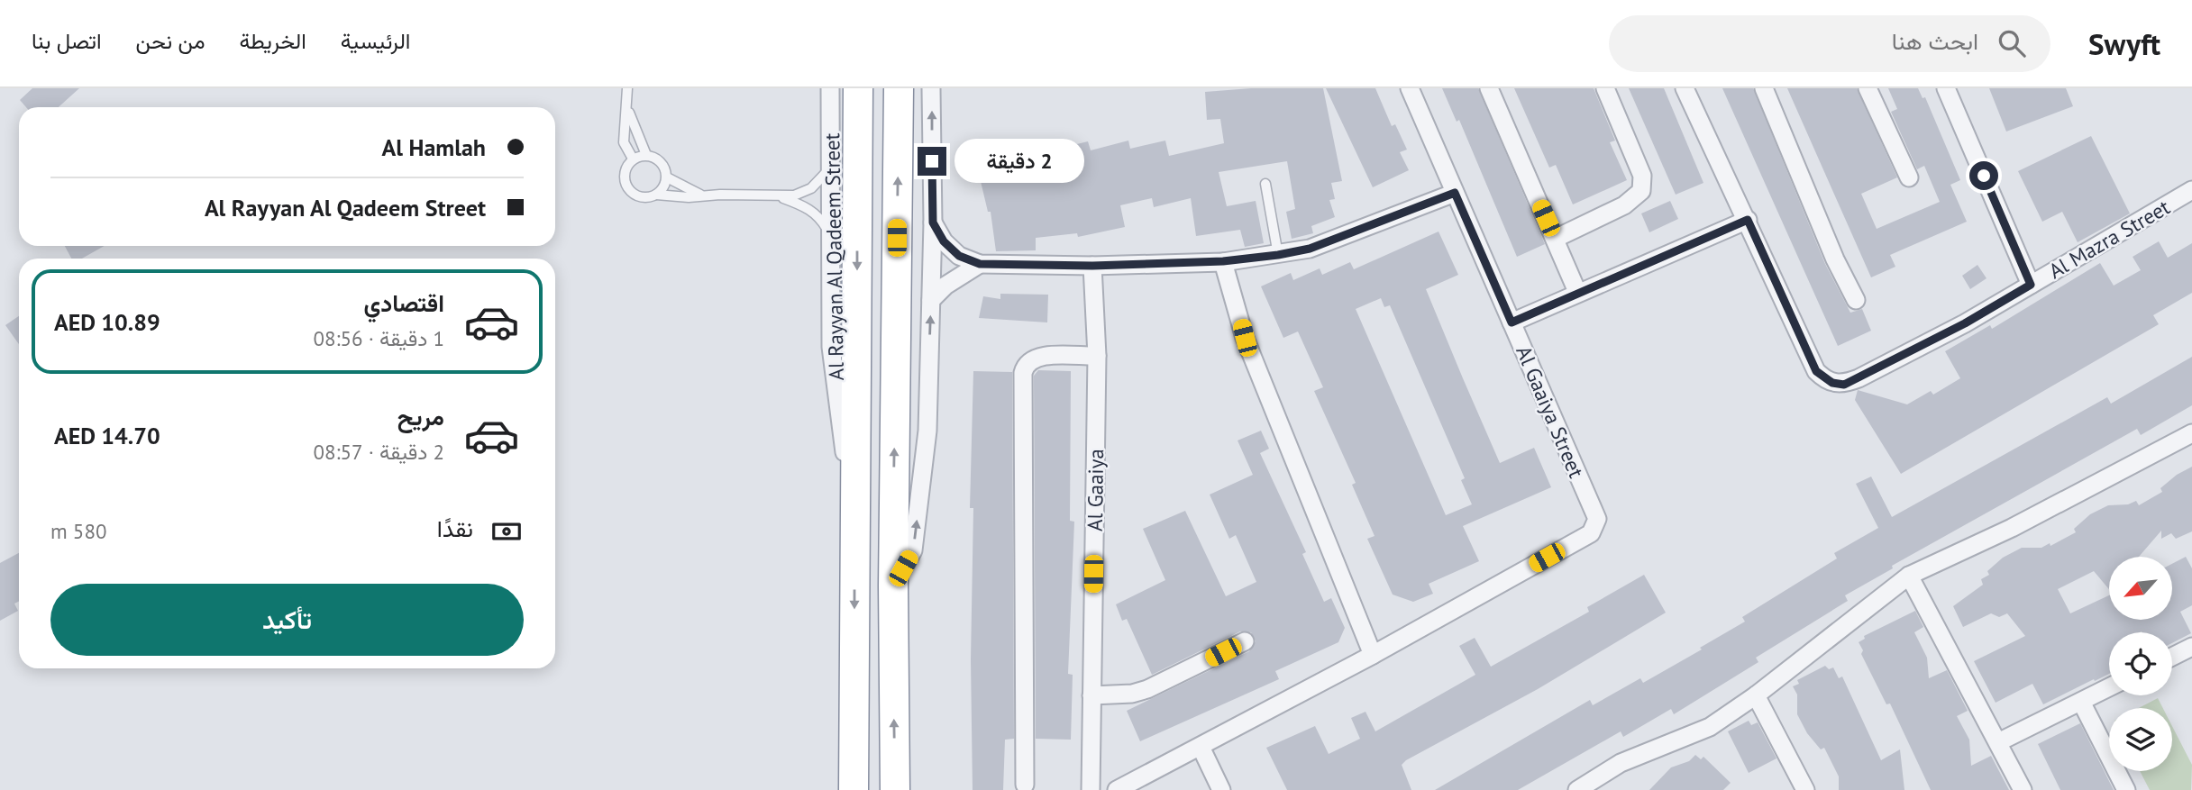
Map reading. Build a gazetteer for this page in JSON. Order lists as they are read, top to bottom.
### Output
{
  "streets": {
    "highway": ["Al Rayyan Al Qadeem Street"],
    "street": ["Al Mazra Street", "Al Gaaiya Street", "Al Gaaiya"]
  },
  "north": "bottom left",
  "page": {
    "header": "Swyft",
    "search": "ابحث هنا",
    "nav": [
      "الرئيسية",
      "الخريطة",
      "من نحن",
      "اتصل بنا"
    ],
    "banner": ["Al Hamlah", "Al Rayyan Al Qadeem Street"],
    "bubble": "2 دقيقة",
    "list": [
      {
        "name": "اقتصادي",
        "note": "1 دقيقة · 08:56",
        "value": "AED 10.89"
      },
      {
        "name": "مريح",
        "note": "2 دقيقة · 08:57",
        "value": "AED 14.70"
      }
    ],
    "pay": ["نقدًا", "580 m"],
    "buttons": "تأكيد"
  }
}
